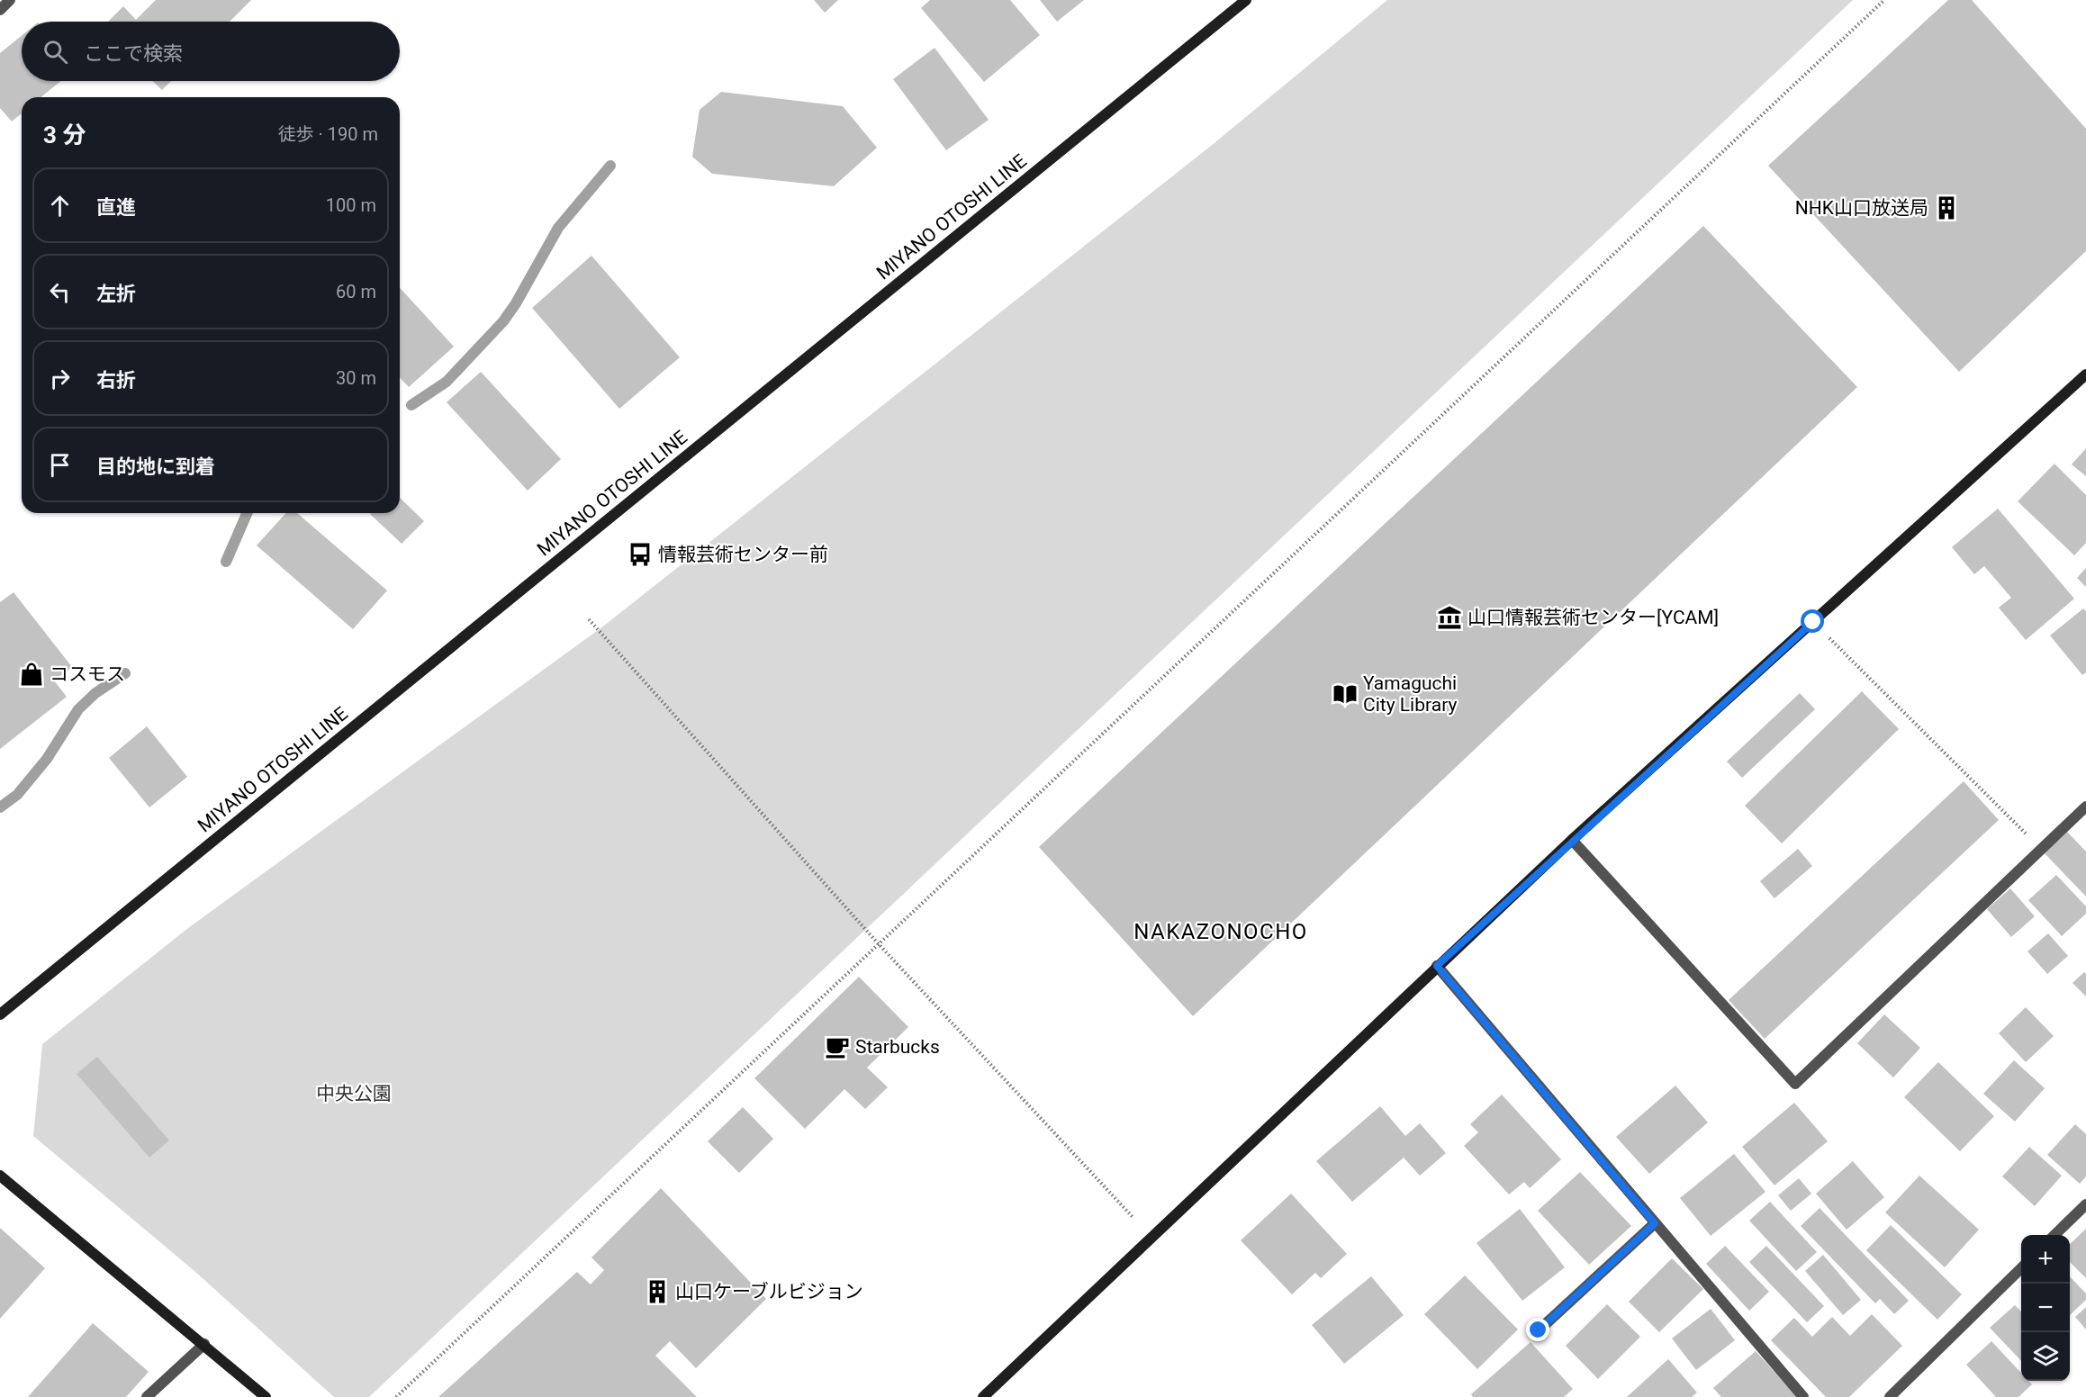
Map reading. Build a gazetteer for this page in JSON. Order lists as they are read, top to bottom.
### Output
{
  "streets": {
    "street": ["MIYANO OTOSHI LINE"]
  },
  "districts": ["NAKAZONOCHO"],
  "parks": ["中央公園"],
  "places": {
    "building": ["NHK山口放送局", "山口ケーブルビジョン"],
    "bus stop": ["情報芸術センター前"],
    "museum": ["山口情報芸術センター[YCAM]"],
    "shop": ["コスモス"],
    "library": ["Yamaguchi City Library"],
    "cafe": ["Starbucks"]
  },
  "page": {
    "search": "ここで検索",
    "heading": ["3 分", "徒歩 · 190 m"],
    "list": [
      ["直進", "100 m"],
      ["左折", "60 m"],
      ["右折", "30 m"],
      "目的地に到着"
    ],
    "map_buttons": ["+", "−"]
  }
}
